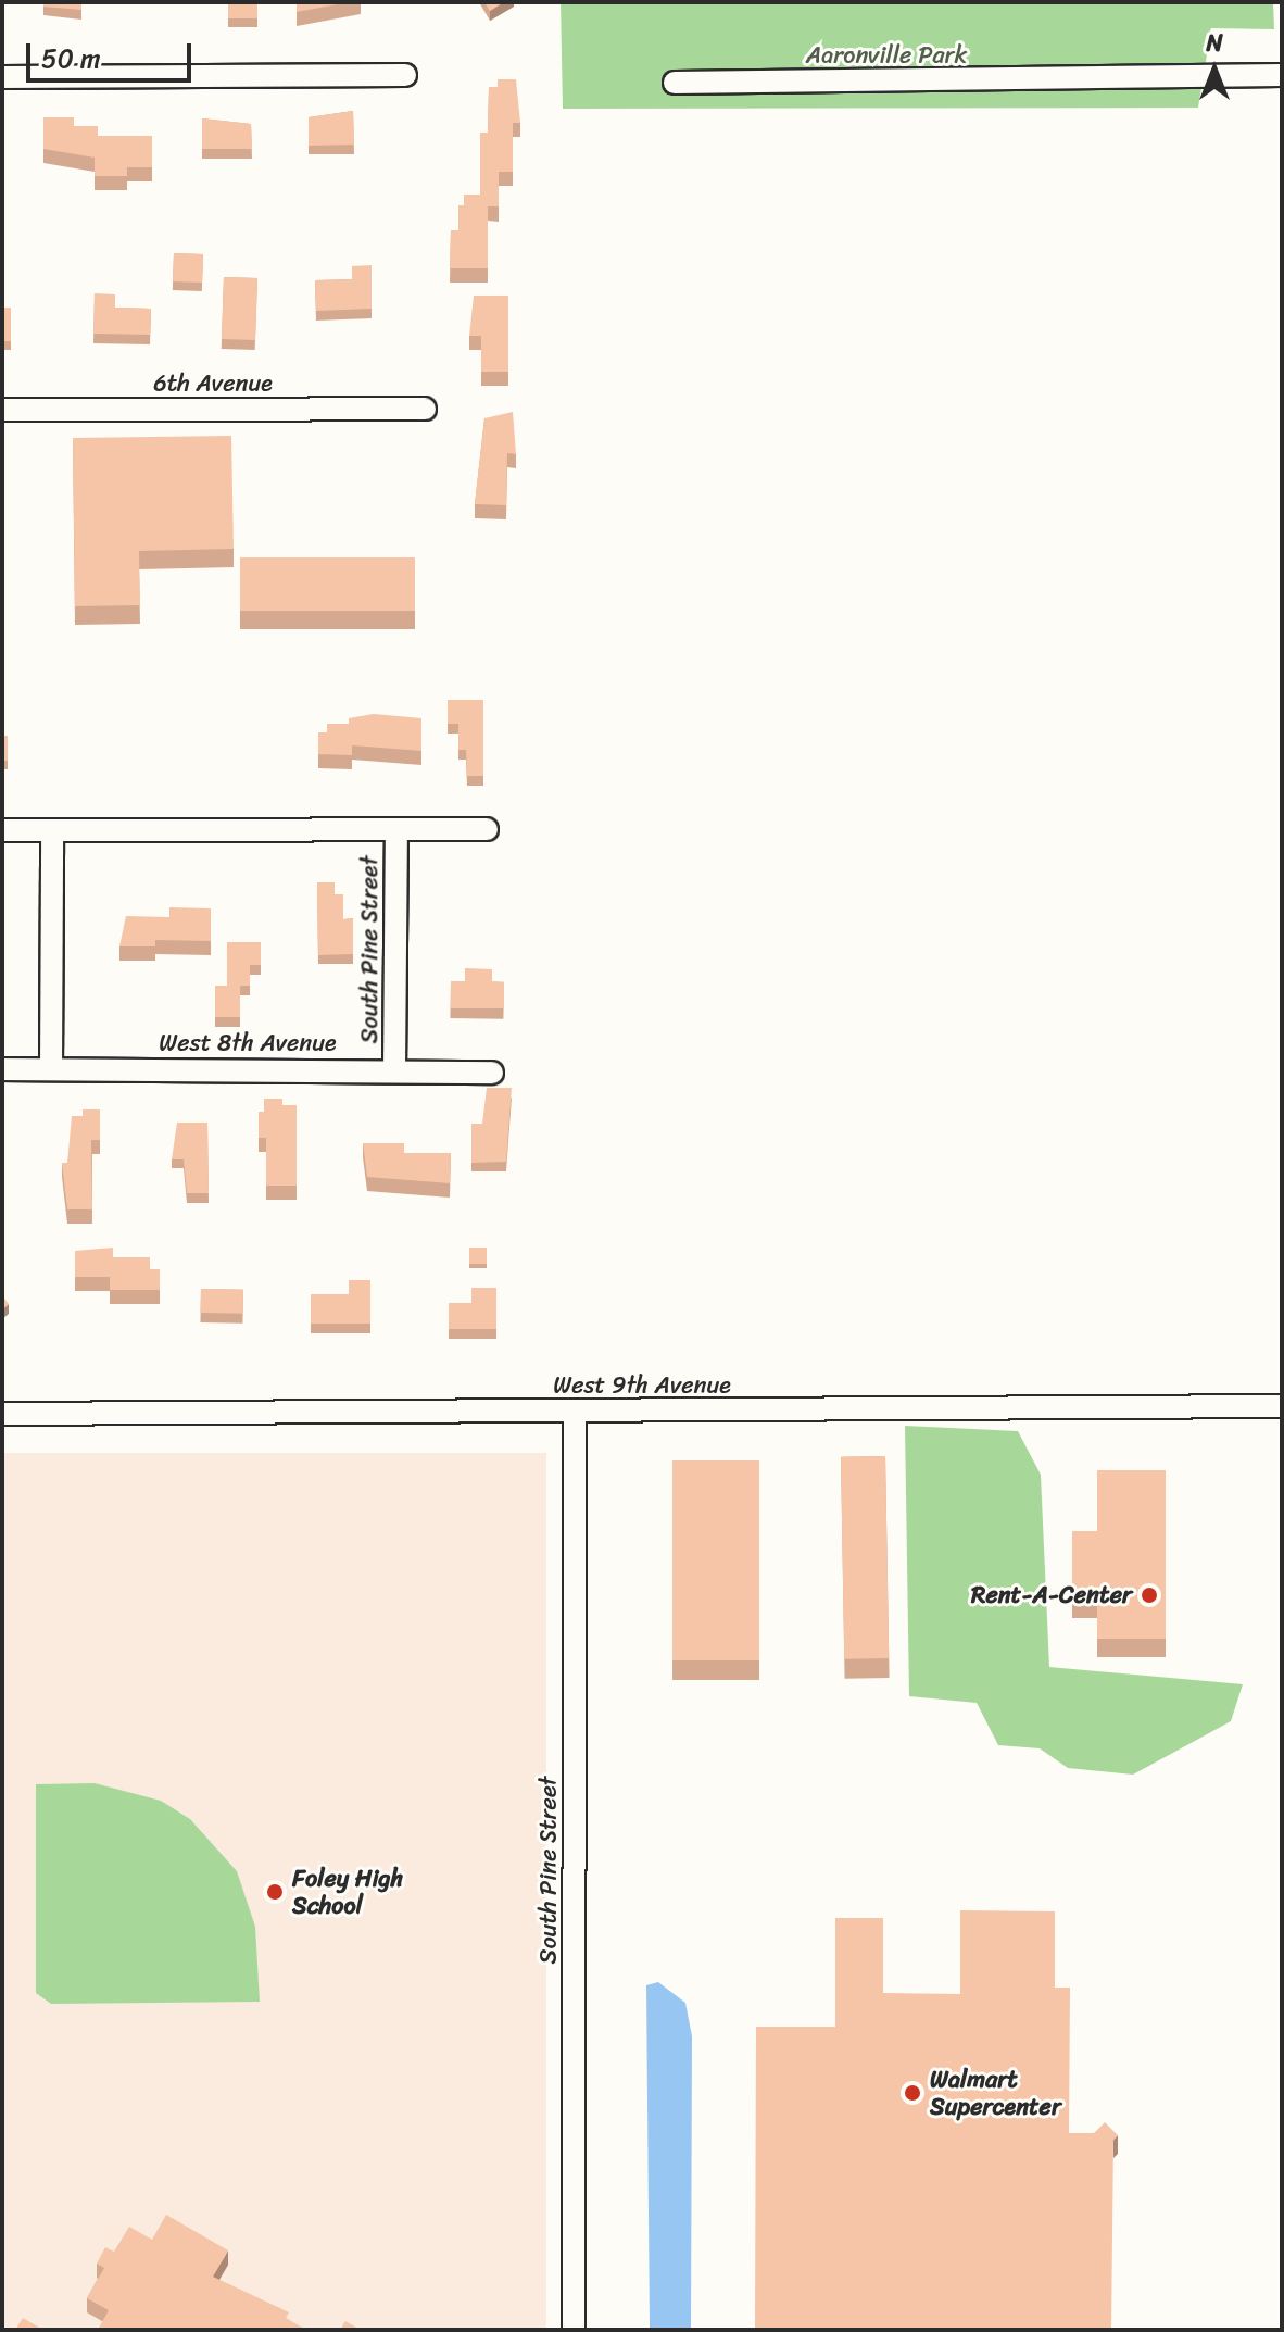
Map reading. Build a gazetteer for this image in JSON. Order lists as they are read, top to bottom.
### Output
{
  "streets": {
    "street": [
      "6th Avenue",
      "South Pine Street",
      "West 8th Avenue",
      "West 9th Avenue"
    ]
  },
  "crossings": [
    ["South Pine Street", "West 8th Avenue"],
    ["South Pine Street", "West 9th Avenue"]
  ],
  "parks": ["Aaronville Park"],
  "places": ["Rent-A-Center", "Foley High School", "Walmart Supercenter"],
  "scale_bar": "50 m",
  "north": "top"
}
